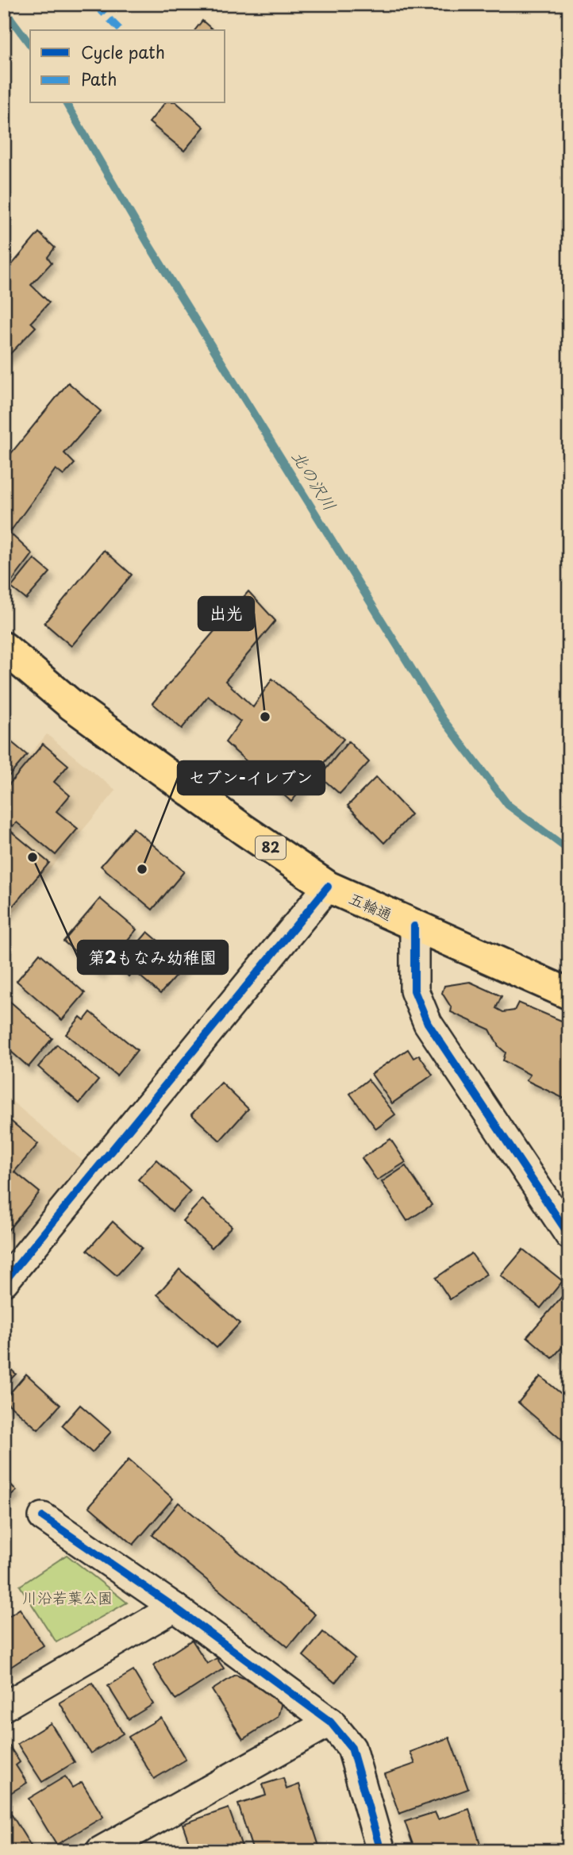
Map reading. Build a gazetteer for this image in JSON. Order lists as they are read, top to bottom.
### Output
{
  "streets": {
    "main road": ["82", "五輪通"]
  },
  "water": ["北の沢川"],
  "parks": ["川沿若葉公園"],
  "places": ["出光", "第2もなみ幼稚園", "セブン-イレブン"],
  "legend": ["Cycle path", "Path"]
}
